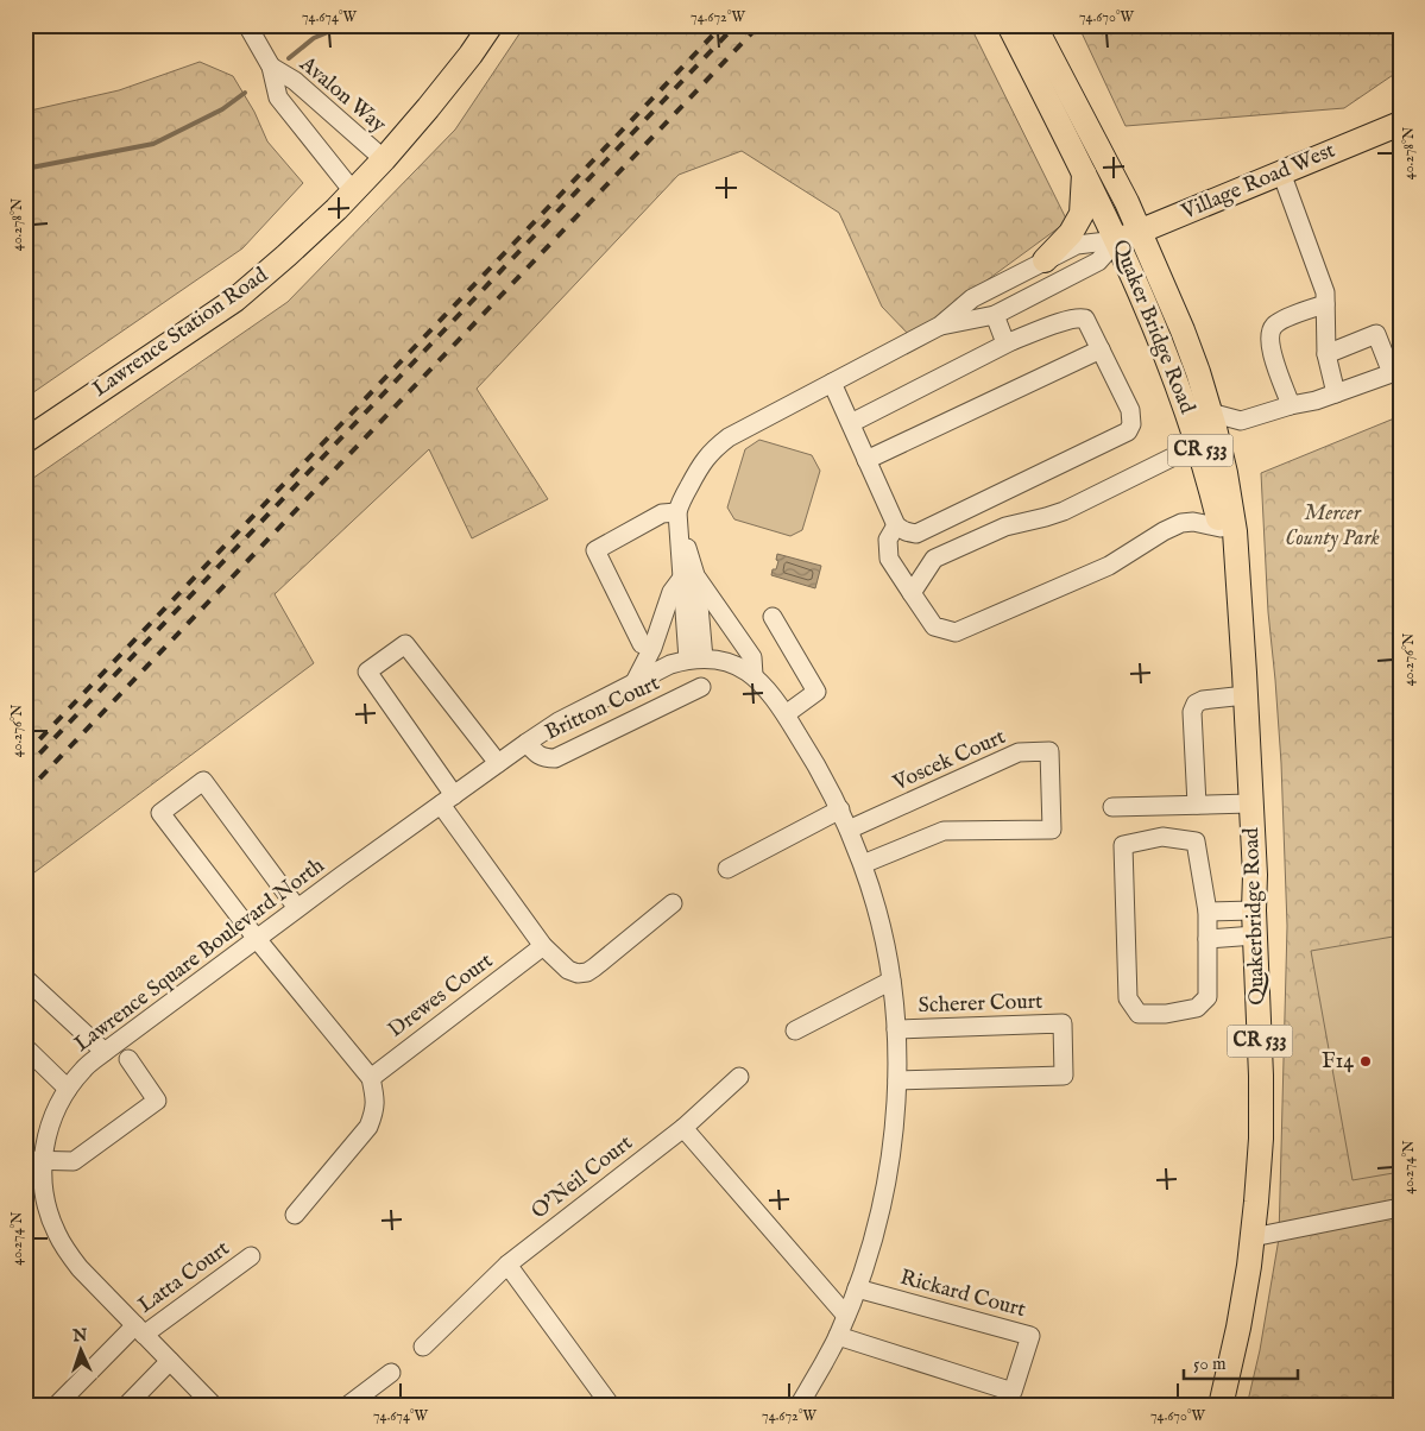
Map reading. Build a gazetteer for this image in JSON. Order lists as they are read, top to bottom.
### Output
{
  "streets": {
    "main road": [
      "Village Road West",
      "Quaker Bridge Road",
      "Lawrence Station Road",
      "CR 533",
      "Quakerbridge Road"
    ],
    "street": [
      "Avalon Way",
      "Britton Court",
      "Voscek Court",
      "Lawrence Square Boulevard North",
      "Drewes Court",
      "Scherer Court",
      "O'Neil Court",
      "Latta Court",
      "Rickard Court"
    ]
  },
  "crossings": [
    ["Avalon Way", "Lawrence Station Road"],
    ["Village Road West", "Quaker Bridge Road"],
    ["Quaker Bridge Road", "Quakerbridge Road"],
    ["Britton Court", "Lawrence Square Boulevard North"],
    ["Lawrence Square Boulevard North", "Latta Court"]
  ],
  "parks": ["Mercer County Park"],
  "places": ["F14"],
  "scale_bar": "50 m",
  "north": "top",
  "coordinates": [
    "74.674°W",
    "74.672°W",
    "74.670°W",
    "40.278°N",
    "40.276°N",
    "40.274°N"
  ]
}
